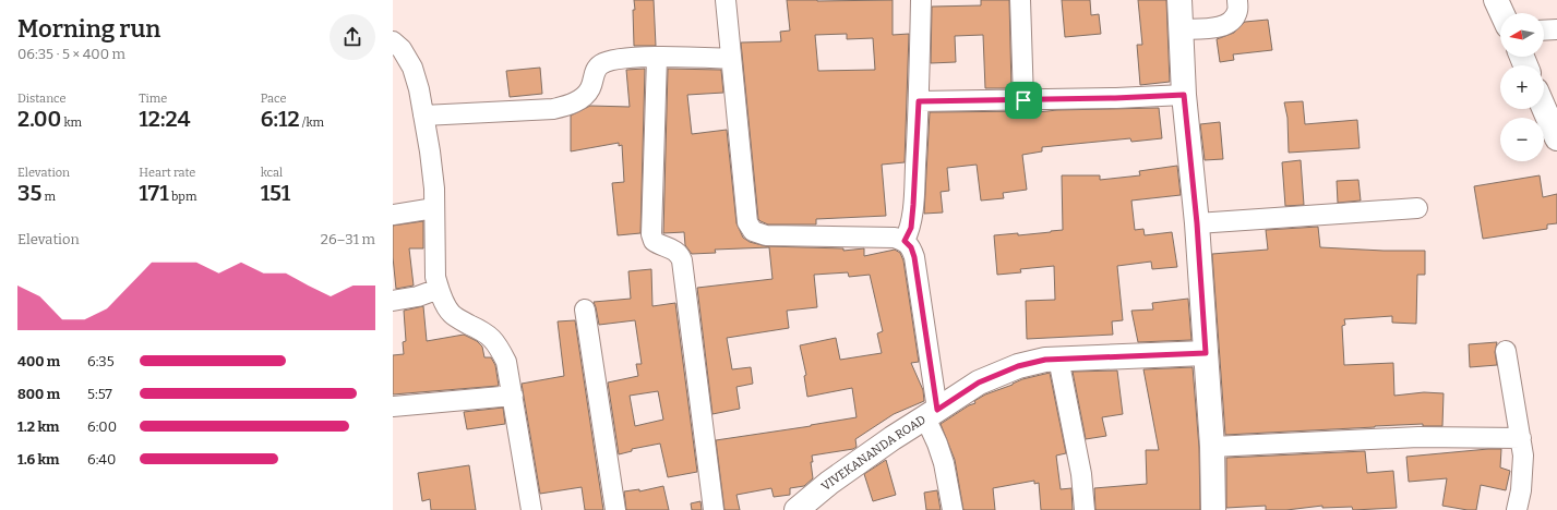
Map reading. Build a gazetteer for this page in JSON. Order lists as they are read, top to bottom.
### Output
{
  "streets": {
    "street": ["VIVEKANANDA ROAD"]
  },
  "north": "left",
  "page": {
    "heading": ["Morning run", "06:35 · 5 × 400 m"],
    "map_buttons": ["+", "−"],
    "stats": [
      ["Distance", "2.00 km"],
      ["Time", "12:24"],
      ["Pace", "6:12 /km"],
      ["Elevation", "35 m"],
      ["Heart rate", "171 bpm"],
      ["kcal", "151"]
    ],
    "chart": ["Elevation", "26–31 m"],
    "list": [
      {
        "name": "400 m",
        "note": "6:35"
      },
      {
        "name": "800 m",
        "note": "5:57"
      },
      {
        "name": "1.2 km",
        "note": "6:00"
      },
      {
        "name": "1.6 km",
        "note": "6:40"
      }
    ]
  }
}
